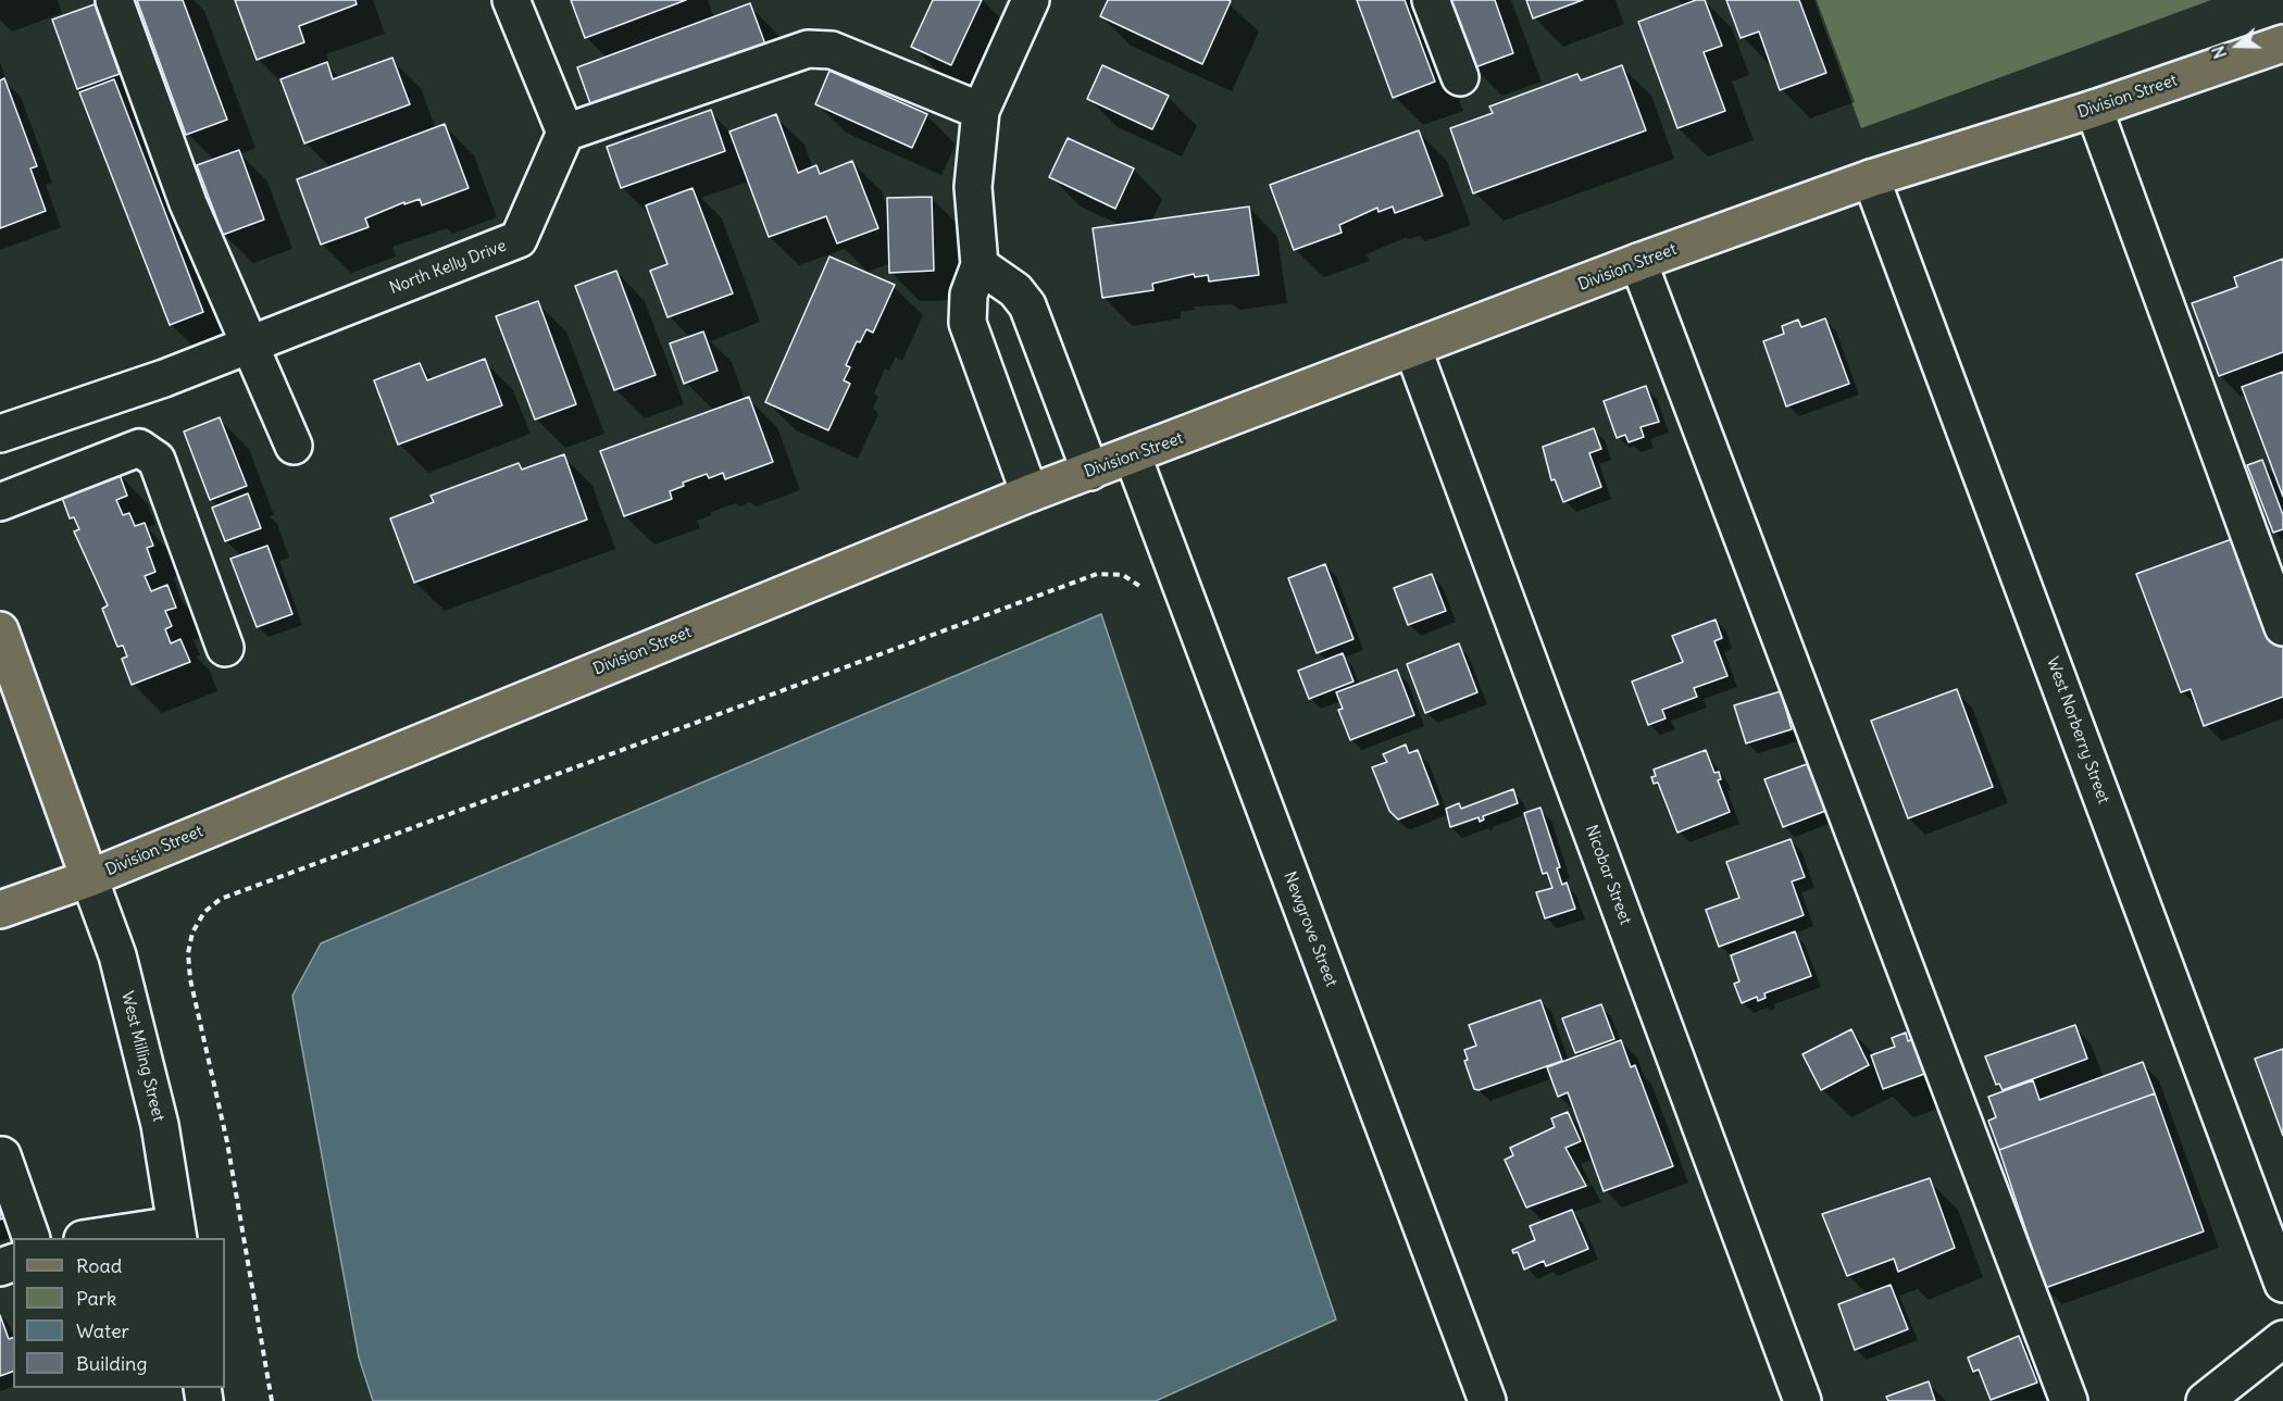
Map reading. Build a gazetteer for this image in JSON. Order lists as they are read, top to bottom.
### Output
{
  "streets": {
    "main road": ["Division Street"],
    "street": [
      "North Kelly Drive",
      "West Norberry Street",
      "Nicobar Street",
      "Newgrove Street",
      "West Milling Street"
    ]
  },
  "crossings": [
    ["Division Street", "West Norberry Street"],
    ["Division Street", "Nicobar Street"],
    ["Division Street", "Newgrove Street"],
    ["Division Street", "West Milling Street"]
  ],
  "legend": [
    "Road",
    "Park",
    "Water",
    "Building"
  ],
  "north": "left"
}
